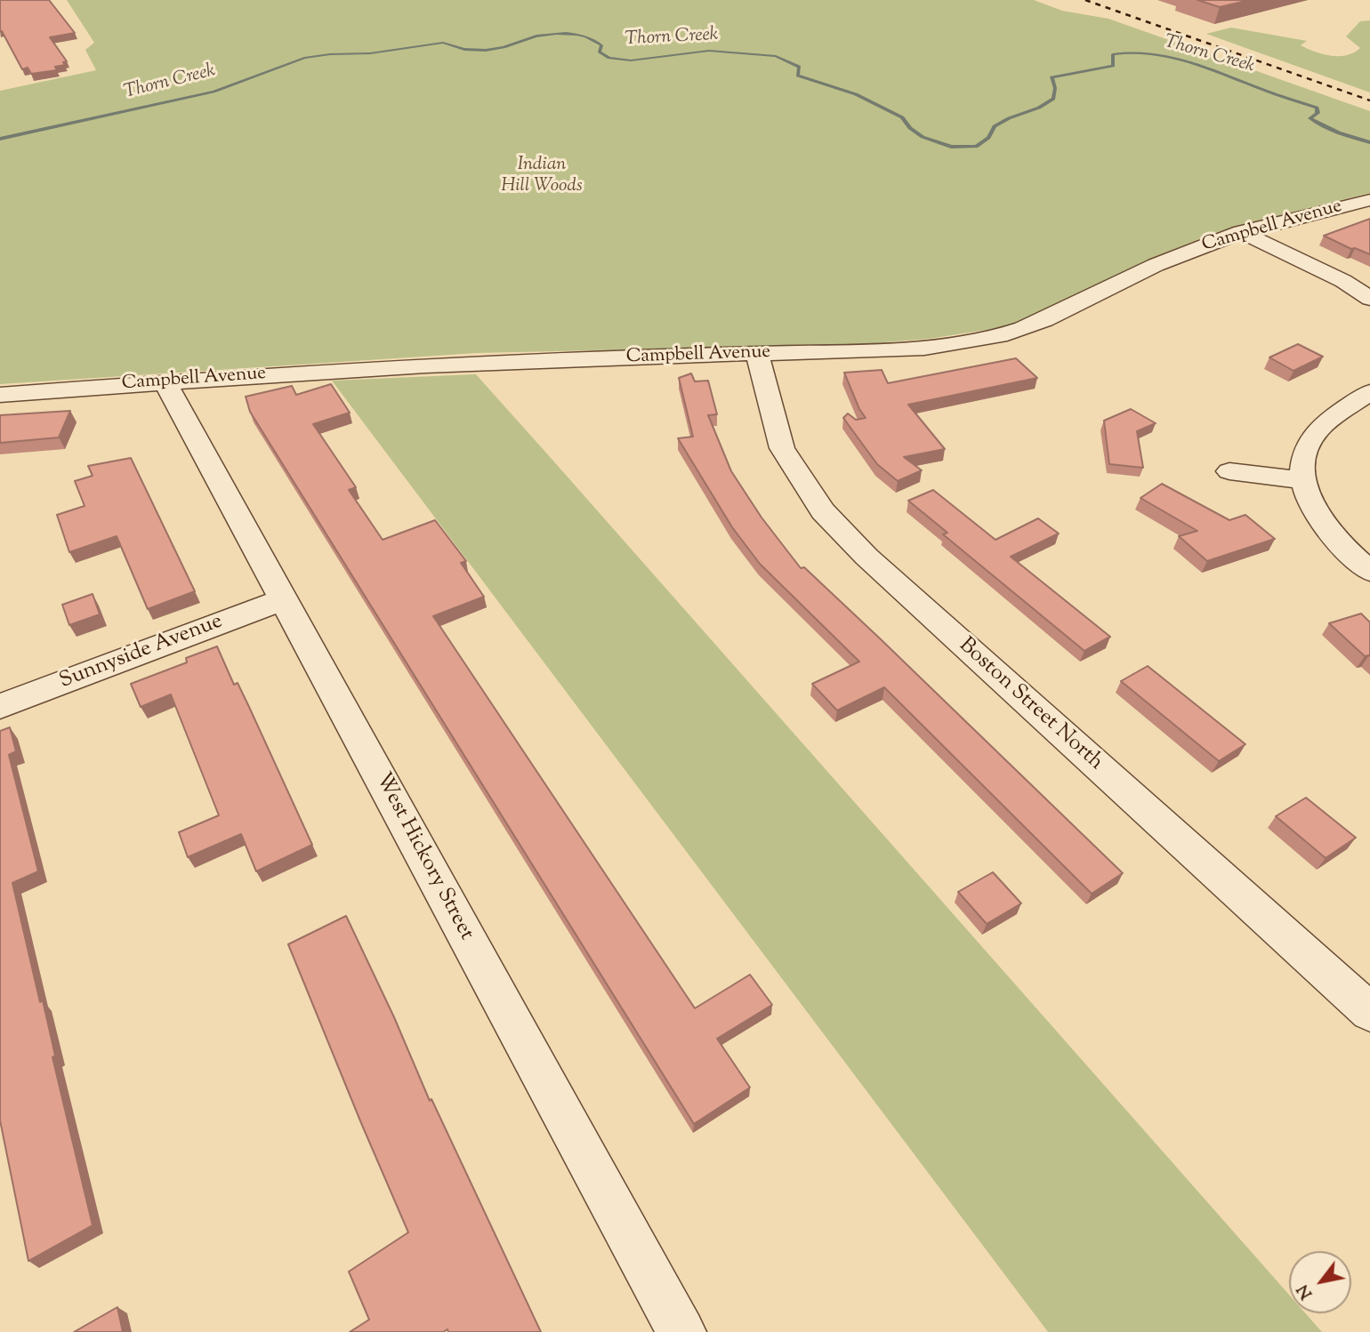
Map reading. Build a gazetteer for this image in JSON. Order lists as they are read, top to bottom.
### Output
{
  "streets": {
    "street": [
      "Campbell Avenue",
      "Sunnyside Avenue",
      "Boston Street North",
      "West Hickory Street"
    ]
  },
  "crossings": [
    ["Campbell Avenue", "Boston Street North"],
    ["Campbell Avenue", "West Hickory Street"],
    ["Sunnyside Avenue", "West Hickory Street"]
  ],
  "water": ["Thorn Creek"],
  "parks": ["Indian Hill Woods"],
  "north": "bottom left"
}
